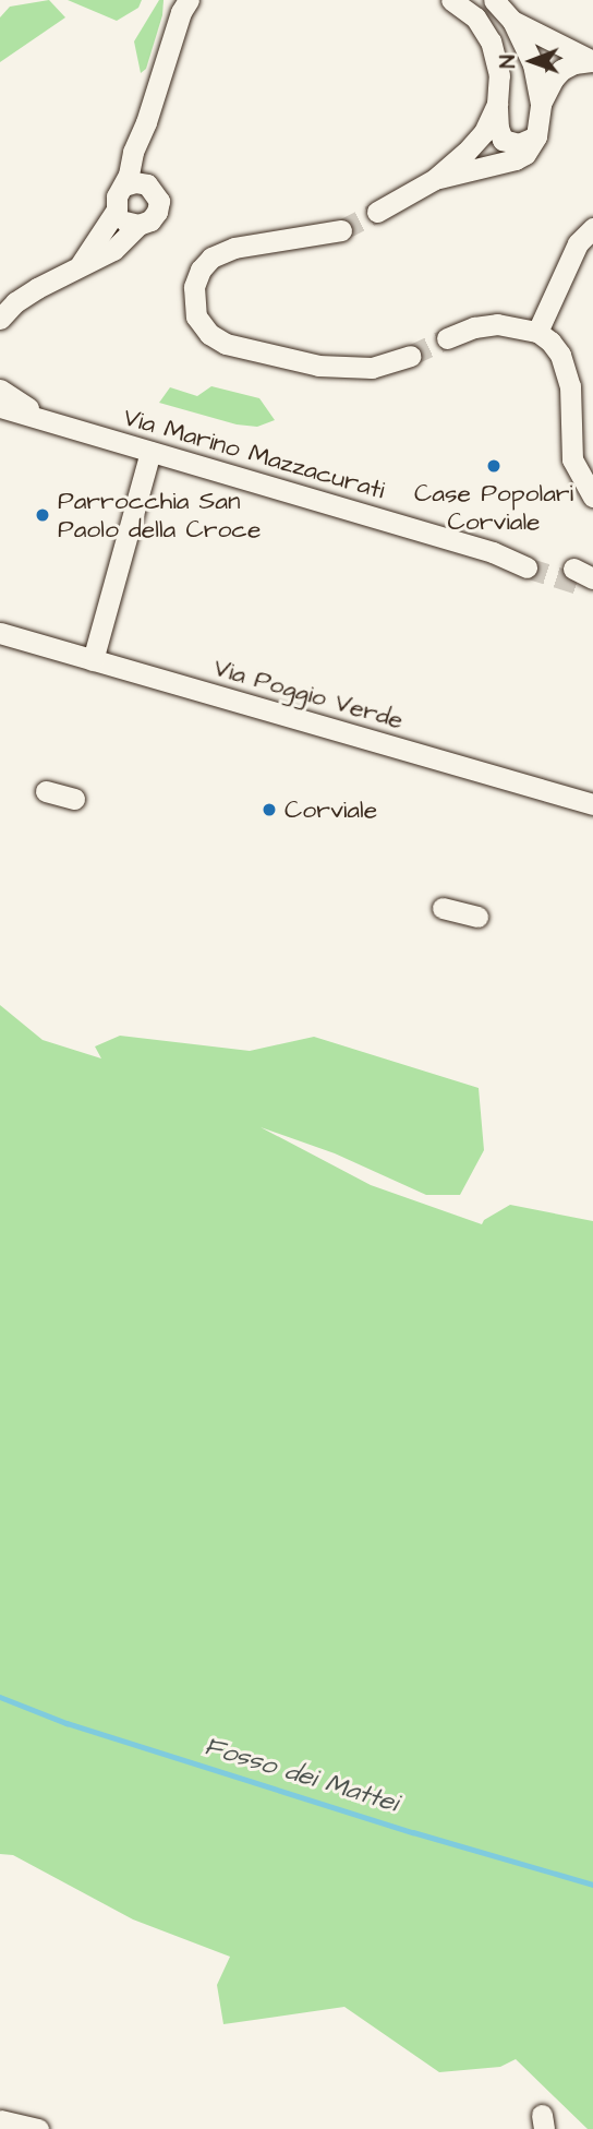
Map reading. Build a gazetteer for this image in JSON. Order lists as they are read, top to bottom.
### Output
{
  "streets": {
    "street": ["Via Marino Mazzacurati", "Via Poggio Verde"]
  },
  "water": ["Fosso dei Mattei"],
  "places": ["Case Popolari Corviale", "Parrocchia San Paolo della Croce", "Corviale"],
  "north": "left"
}
